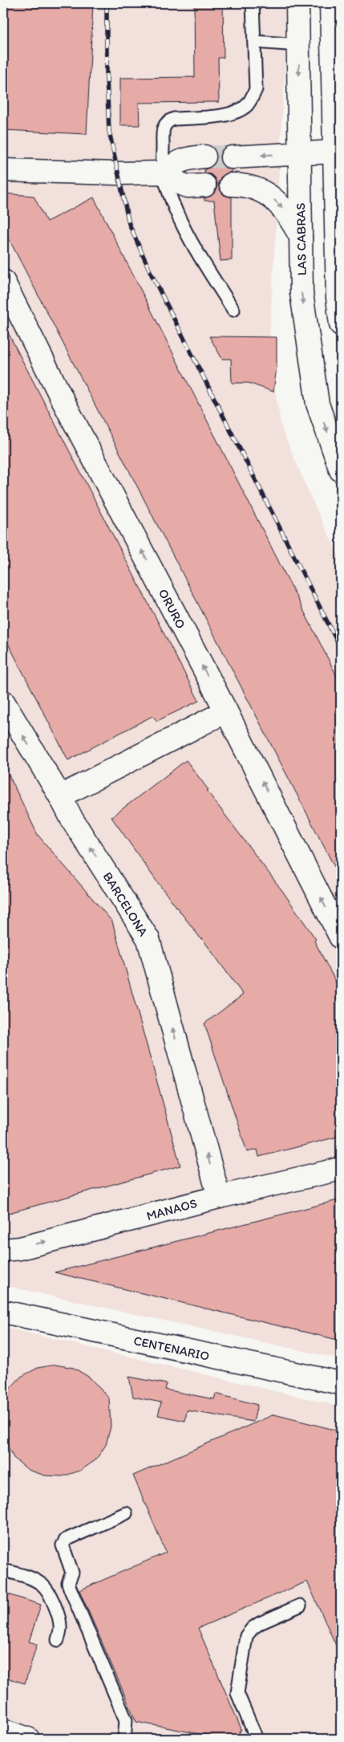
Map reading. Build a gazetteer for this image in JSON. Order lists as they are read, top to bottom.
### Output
{
  "streets": {
    "street": [
      "LAS CABRAS",
      "ORURO",
      "BARCELONA",
      "MANAOS",
      "CENTENARIO"
    ]
  },
  "crossings": [
    ["BARCELONA", "MANAOS"]
  ],
  "one_way": ["ORURO", "BARCELONA", "MANAOS"]
}
